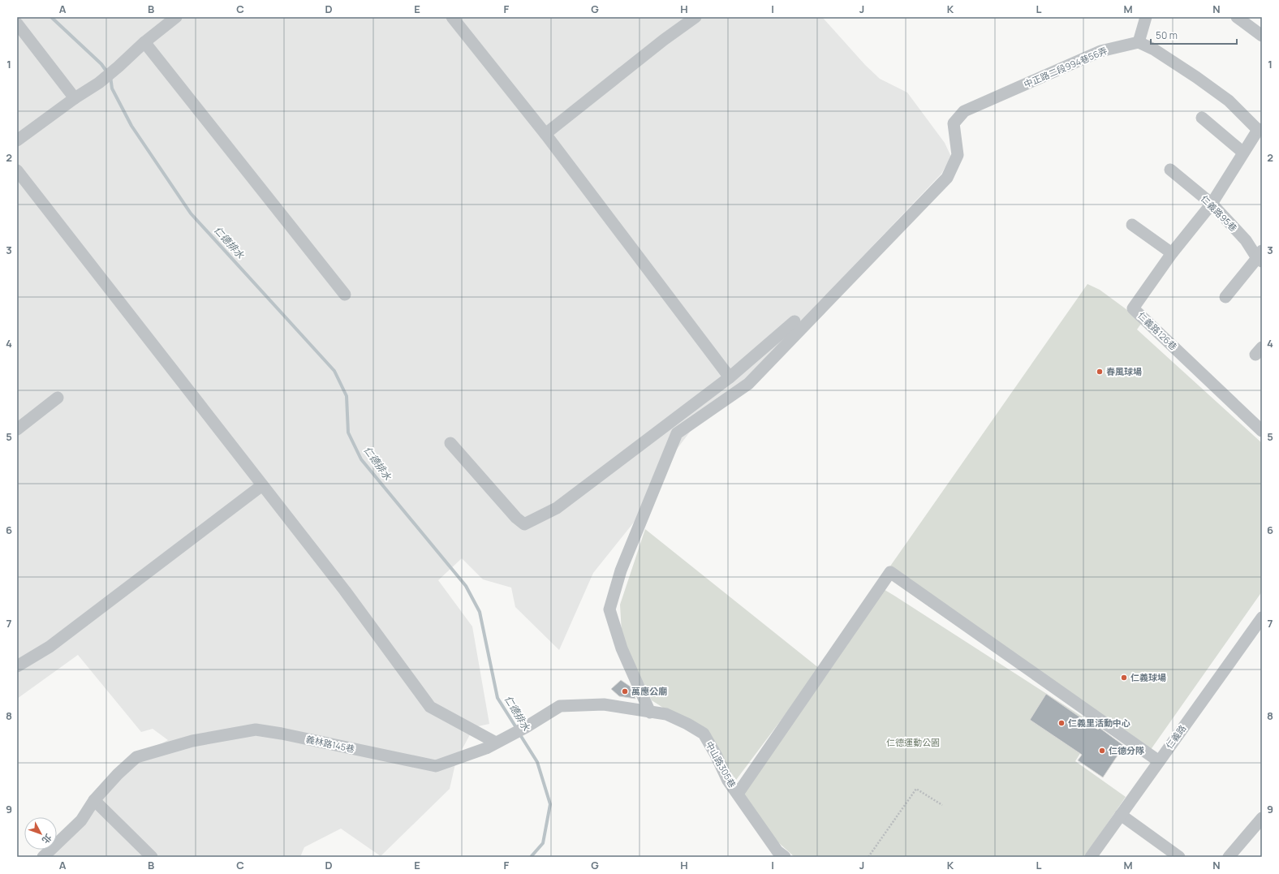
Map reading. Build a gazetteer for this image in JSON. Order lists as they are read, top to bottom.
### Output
{
  "streets": {
    "street": [
      "中正路二段994巷56弄",
      "仁義路95巷",
      "仁義路126巷",
      "仁義路",
      "義林路145巷",
      "中山路305巷"
    ]
  },
  "crossings": [
    ["中正路二段994巷56弄", "義林路145巷"],
    ["中正路二段994巷56弄", "中山路305巷"],
    ["仁義路95巷", "仁義路126巷"],
    ["義林路145巷", "中山路305巷"]
  ],
  "water": ["仁德排水"],
  "parks": ["仁德運動公園"],
  "places": [
    "春風球場",
    "仁義球場",
    "萬應公廟",
    "仁義里活動中心",
    "仁德分隊"
  ],
  "scale_bar": "50 m",
  "north": "bottom right",
  "grid": {
    "columns": [
      "A",
      "B",
      "C",
      "D",
      "E",
      "F",
      "G",
      "H",
      "I",
      "J",
      "K",
      "L",
      "M",
      "N"
    ],
    "rows": [
      "1",
      "2",
      "3",
      "4",
      "5",
      "6",
      "7",
      "8",
      "9"
    ]
  }
}
